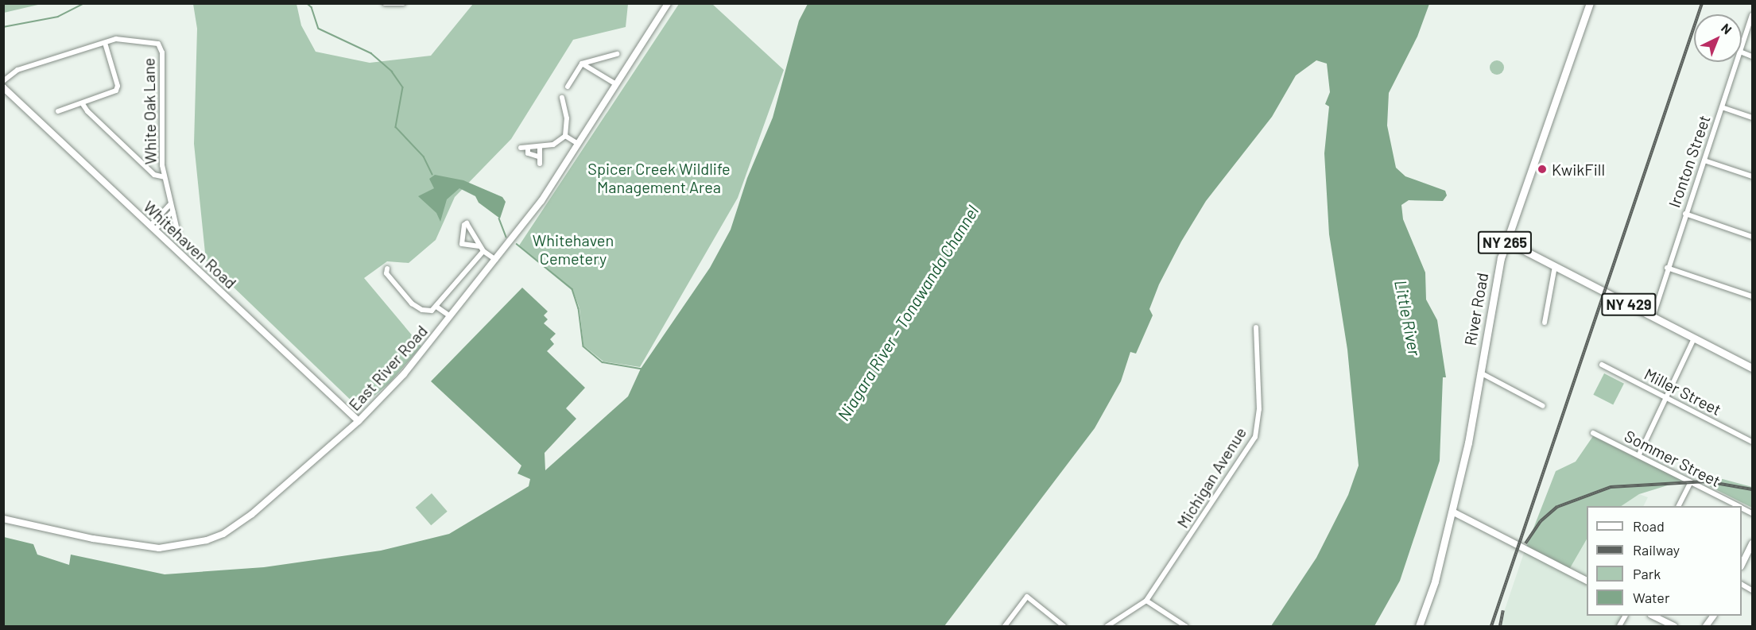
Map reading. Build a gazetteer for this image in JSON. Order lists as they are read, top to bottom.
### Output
{
  "streets": {
    "main road": [
      "NY 265",
      "Whitehaven Road",
      "NY 429",
      "River Road",
      "East River Road"
    ],
    "street": [
      "White Oak Lane",
      "Ironton Street",
      "Miller Street",
      "Sommer Street",
      "Michigan Avenue"
    ]
  },
  "crossings": [
    ["Ironton Street", "NY 429"],
    ["Whitehaven Road", "East River Road"],
    ["NY 429", "River Road"]
  ],
  "water": ["Niagara River – Tonawanda Channel", "Little River"],
  "parks": ["Spicer Creek Wildlife Management Area", "Whitehaven Cemetery"],
  "places": ["KwikFill"],
  "legend": [
    "Road",
    "Railway",
    "Park",
    "Water"
  ],
  "north": "top right"
}
